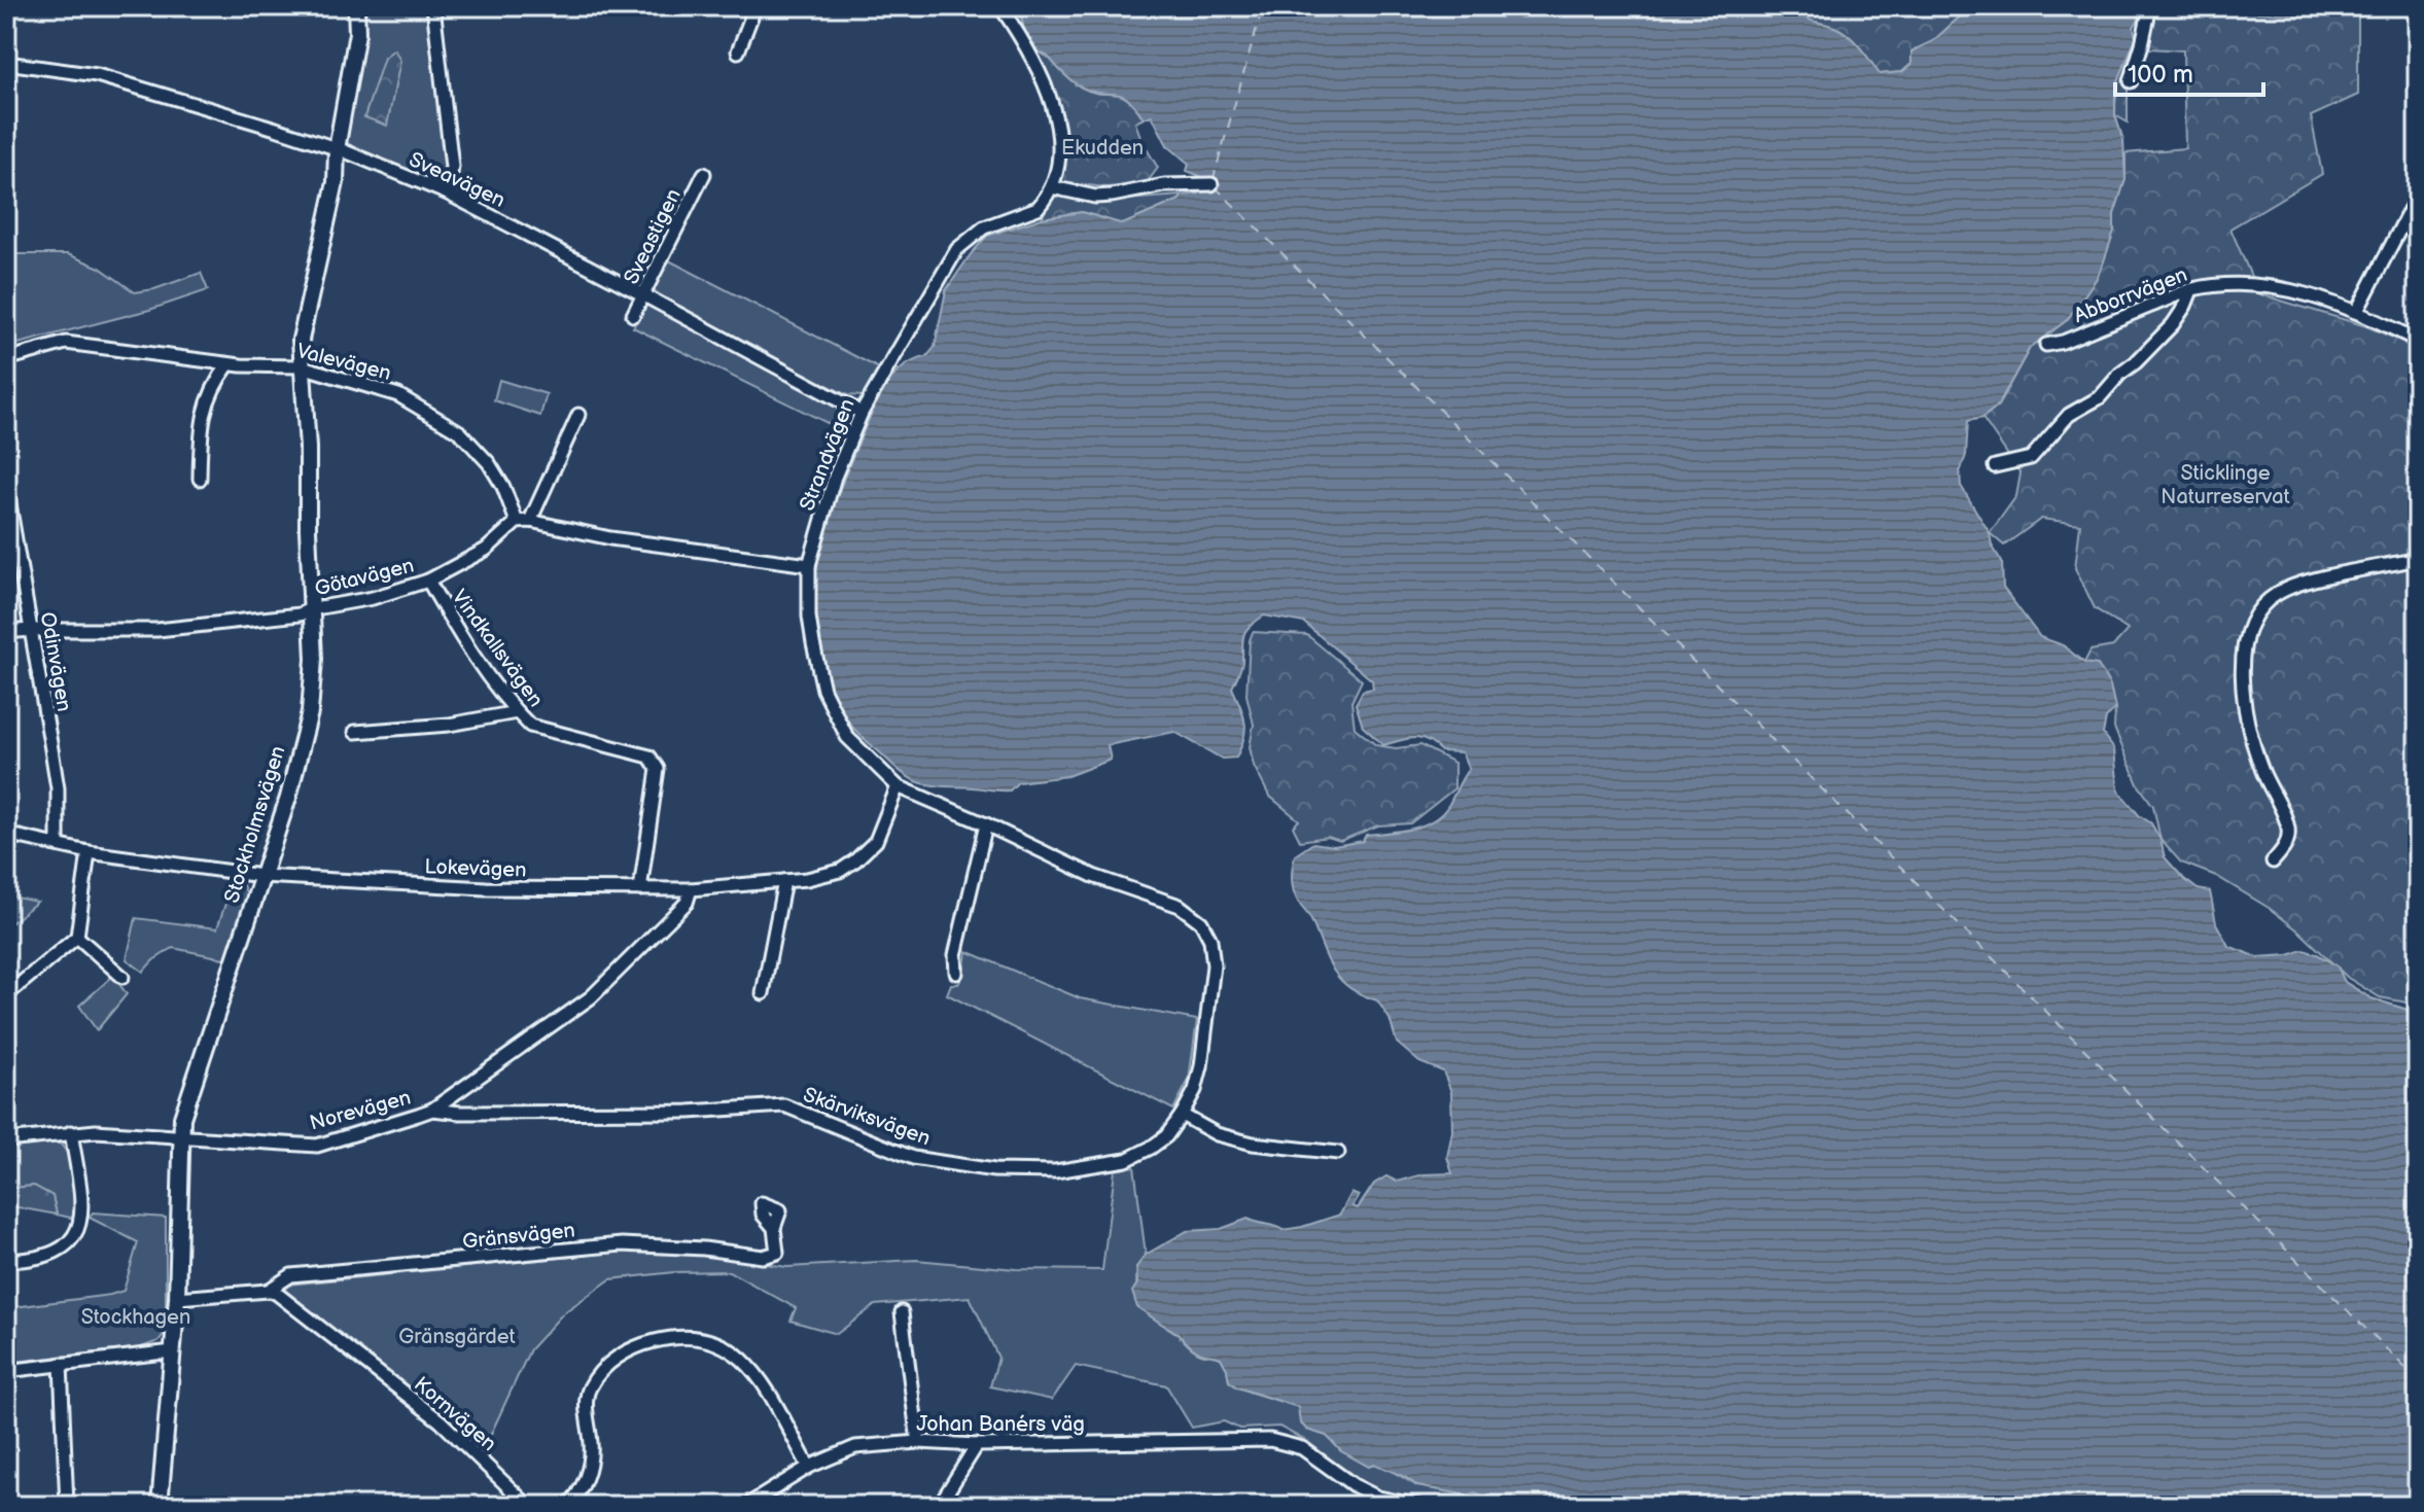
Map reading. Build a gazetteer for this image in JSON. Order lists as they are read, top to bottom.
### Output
{
  "streets": {
    "street": [
      "Sveavägen",
      "Sveastigen",
      "Abborrvägen",
      "Valevägen",
      "Strandvägen",
      "Götavägen",
      "Vindkallsvägen",
      "Odinvägen",
      "Stockholmsvägen",
      "Lokevägen",
      "Norevägen",
      "Skärviksvägen",
      "Gränsvägen",
      "Kornvägen",
      "Johan Banérs väg"
    ]
  },
  "crossings": [
    ["Sveavägen", "Sveastigen"],
    ["Sveavägen", "Strandvägen"],
    ["Sveavägen", "Stockholmsvägen"],
    ["Valevägen", "Götavägen"],
    ["Valevägen", "Stockholmsvägen"],
    ["Strandvägen", "Lokevägen"],
    ["Strandvägen", "Skärviksvägen"],
    ["Götavägen", "Vindkallsvägen"],
    ["Götavägen", "Odinvägen"],
    ["Götavägen", "Stockholmsvägen"],
    ["Vindkallsvägen", "Lokevägen"],
    ["Odinvägen", "Lokevägen"],
    ["Stockholmsvägen", "Lokevägen"],
    ["Stockholmsvägen", "Norevägen"],
    ["Lokevägen", "Norevägen"],
    ["Lokevägen", "Skärviksvägen"],
    ["Norevägen", "Skärviksvägen"],
    ["Gränsvägen", "Kornvägen"]
  ],
  "parks": [
    "Ekudden",
    "Sticklinge Naturreservat",
    "Stockhagen",
    "Gränsgärdet"
  ],
  "scale_bar": "100 m"
}
